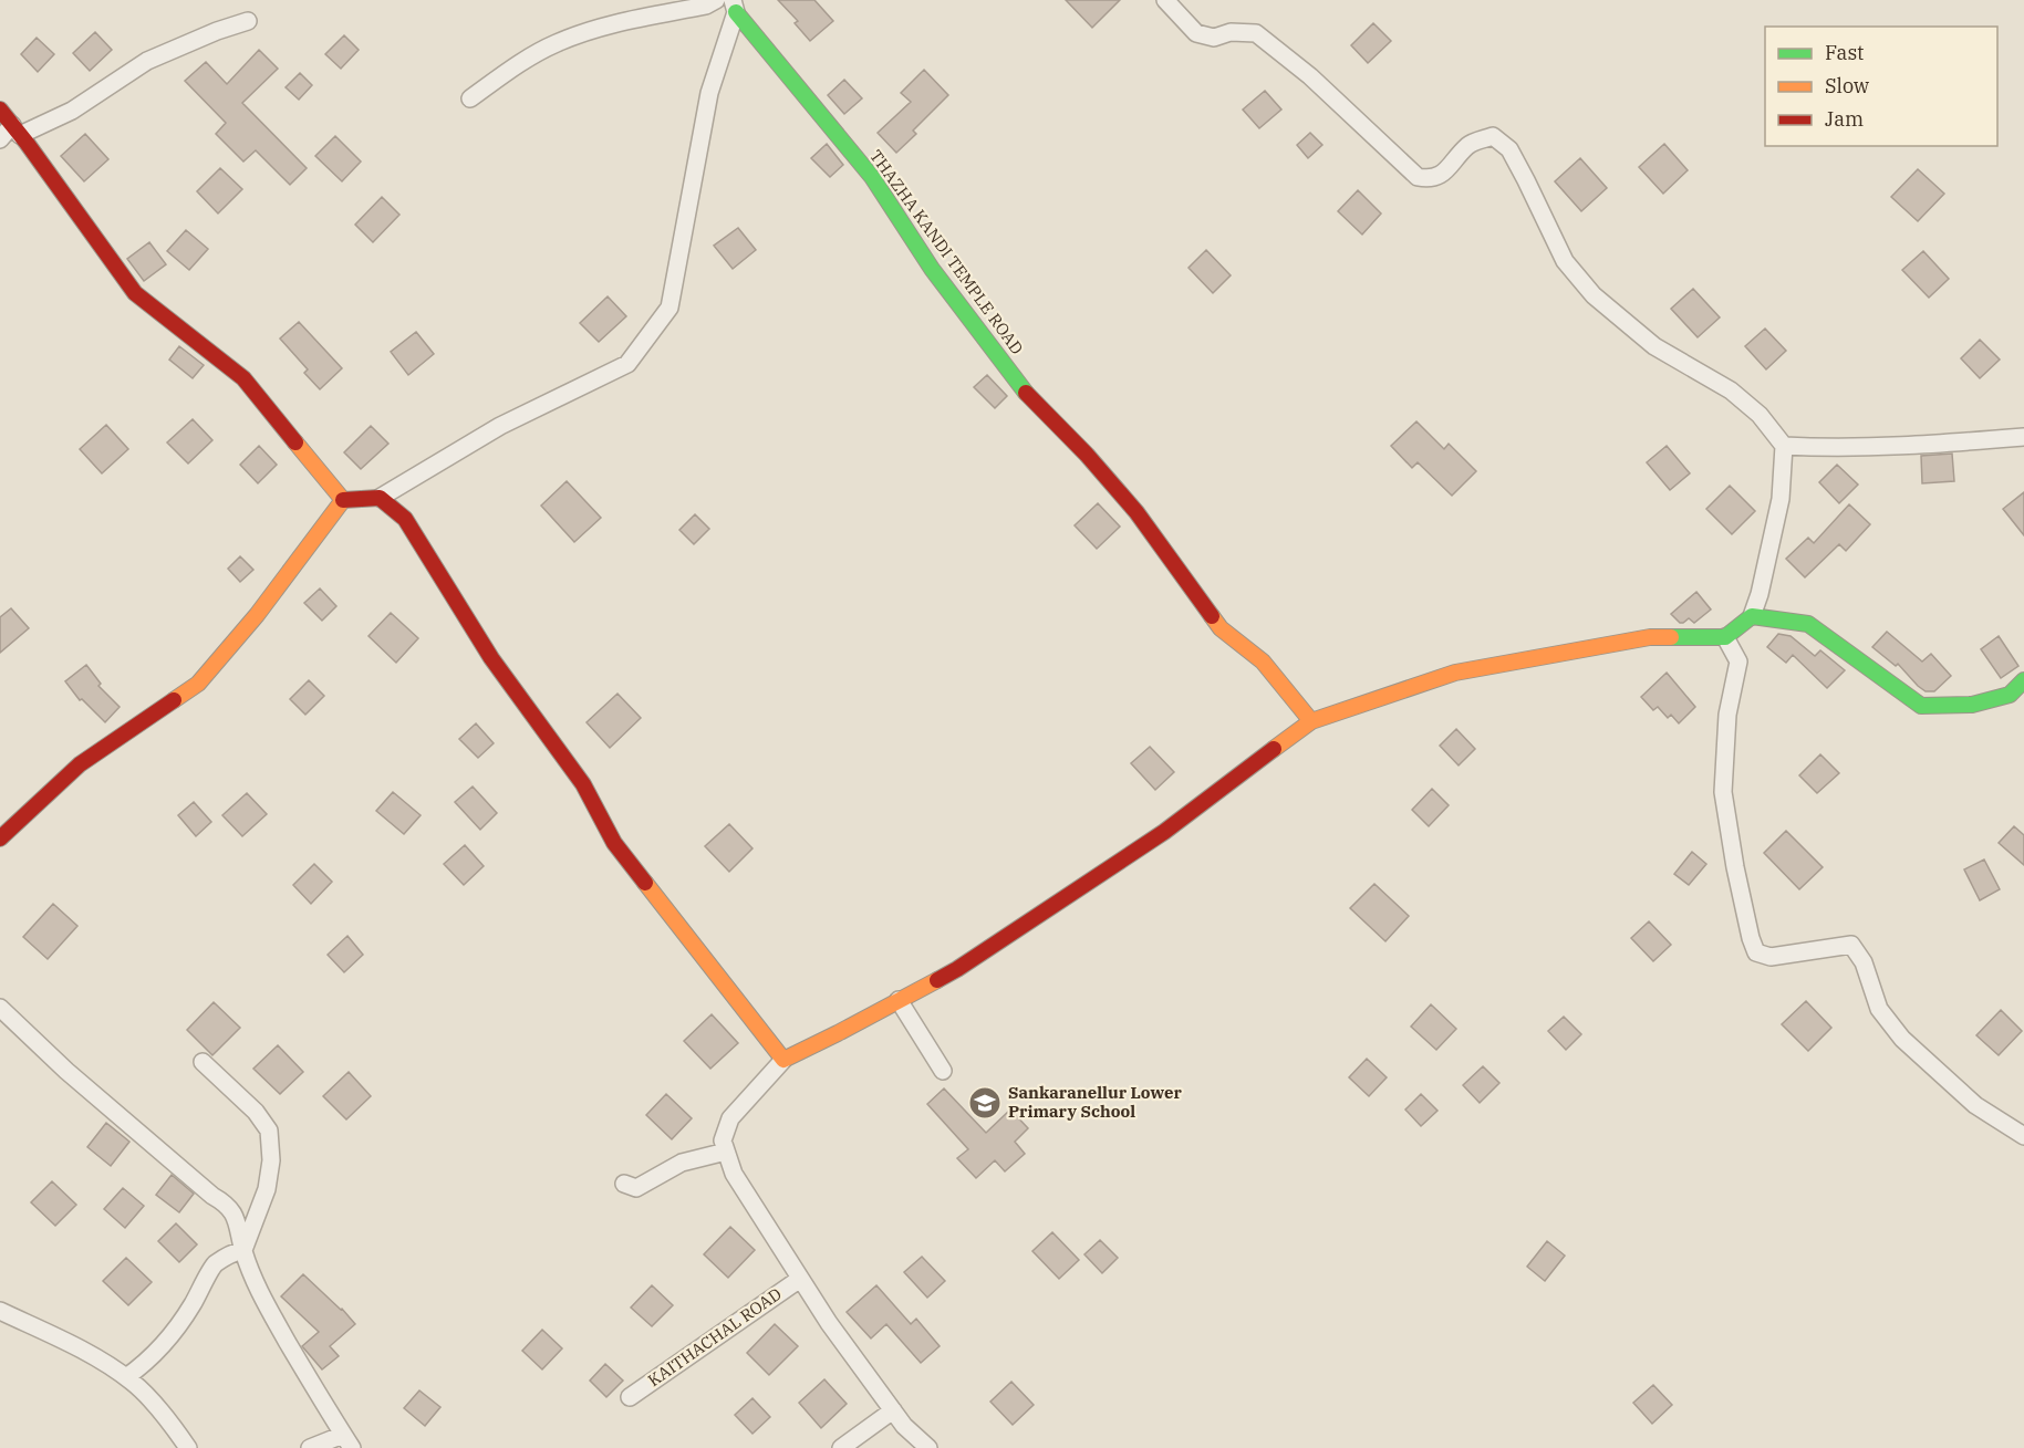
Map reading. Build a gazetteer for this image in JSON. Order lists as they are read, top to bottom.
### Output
{
  "streets": {
    "street": ["THAZHA KANDI TEMPLE ROAD", "KAITHACHAL ROAD"]
  },
  "places": {
    "school or university": ["Sankaranellur Lower Primary School"]
  },
  "legend": ["Fast", "Slow", "Jam"]
}
